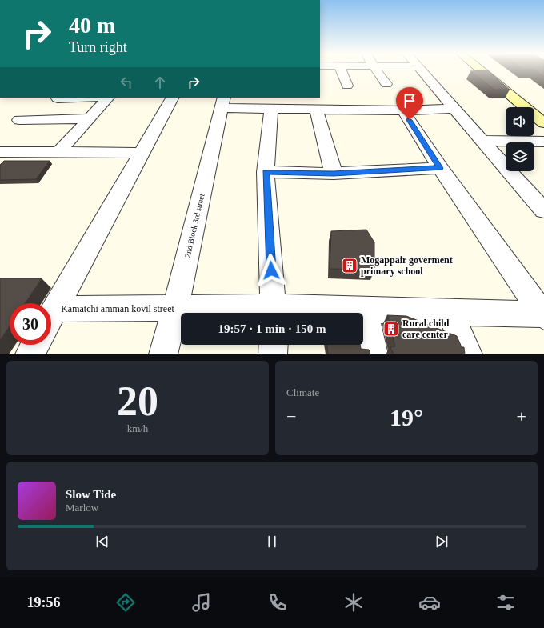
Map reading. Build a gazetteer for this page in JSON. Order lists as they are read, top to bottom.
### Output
{
  "streets": {
    "street": ["2nd Block 3rd street", "Kamatchi amman kovil street"]
  },
  "crossings": [
    ["2nd Block 3rd street", "Kamatchi amman kovil street"]
  ],
  "places": {
    "building": ["Mogappair goverment primary school", "Rural child care center"]
  },
  "page": {
    "turn": ["40 m", "Turn right"],
    "limit": "30",
    "trip": "19:57 · 1 min · 150 m",
    "tile": [
      ["20", "km/h"],
      "Climate"
    ],
    "heat": ["−", "19°", "+"],
    "song": ["Slow Tide", "Marlow"],
    "tabs": "19:56"
  }
}
